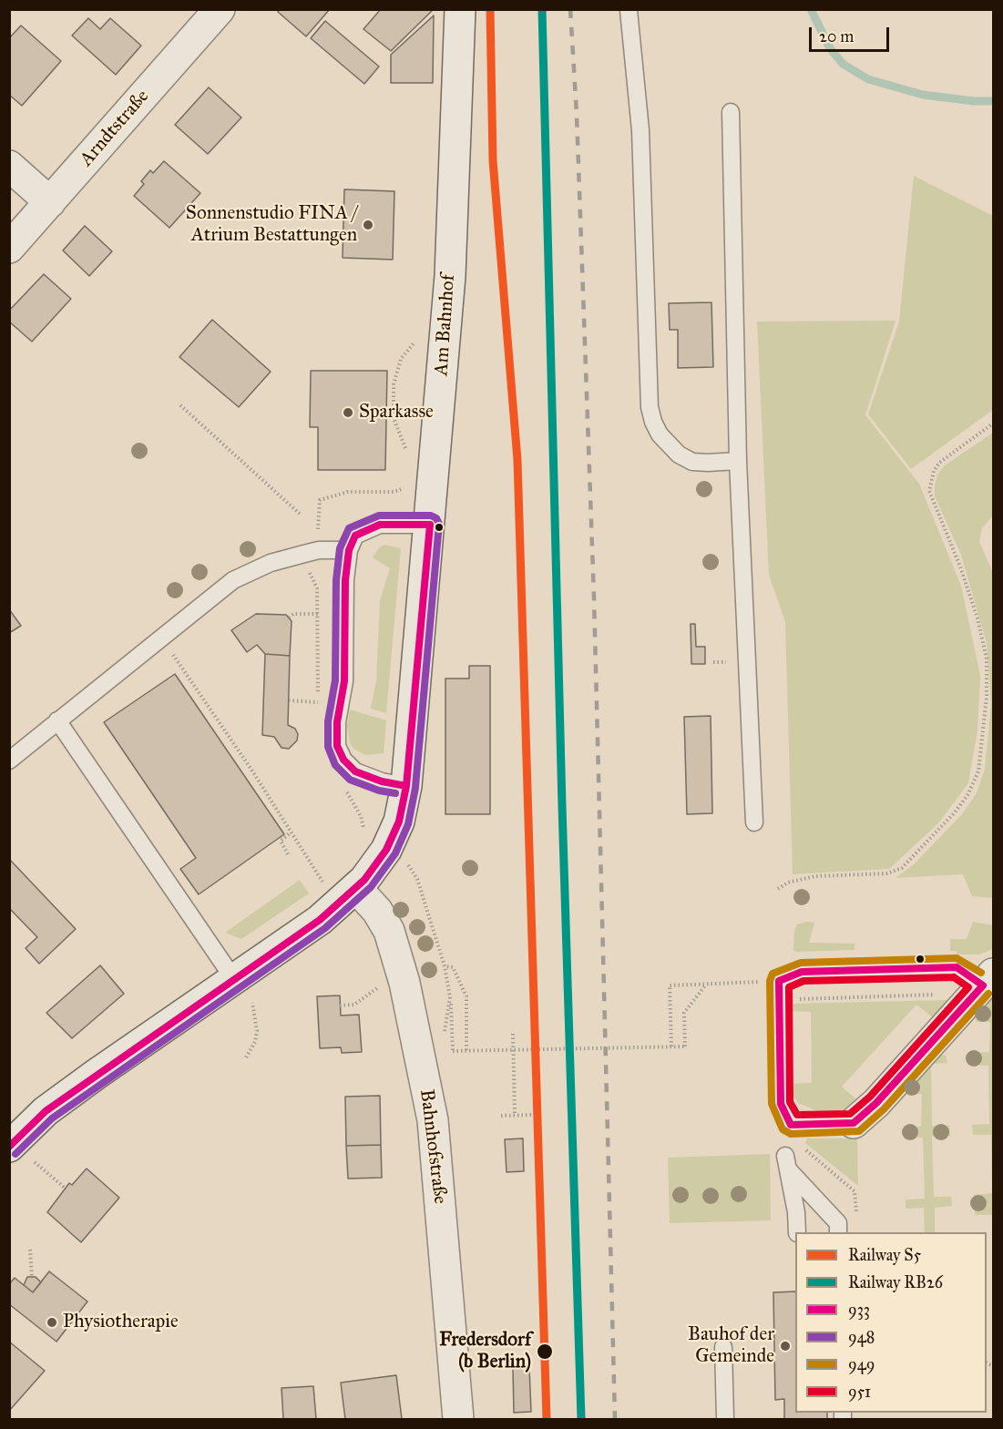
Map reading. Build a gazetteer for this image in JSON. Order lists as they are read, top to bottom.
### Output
{
  "streets": {
    "main road": ["Arndtstraße", "Am Bahnhof", "Bahnhofstraße"]
  },
  "crossings": [
    ["Am Bahnhof", "Bahnhofstraße"]
  ],
  "places": [
    "Sonnenstudio FINA / Atrium Bestattungen",
    "Sparkasse",
    "Physiotherapie",
    "Bauhof der Gemeinde",
    "Fredersdorf (b Berlin)"
  ],
  "lines": [
    "rail line S5",
    "rail line RB26",
    "transit line 948",
    "transit line 933",
    "transit line 949",
    "transit line 951"
  ],
  "legend": [
    "Railway S5",
    "Railway RB26",
    "933",
    "948",
    "949",
    "951"
  ],
  "scale_bar": "20 m"
}
